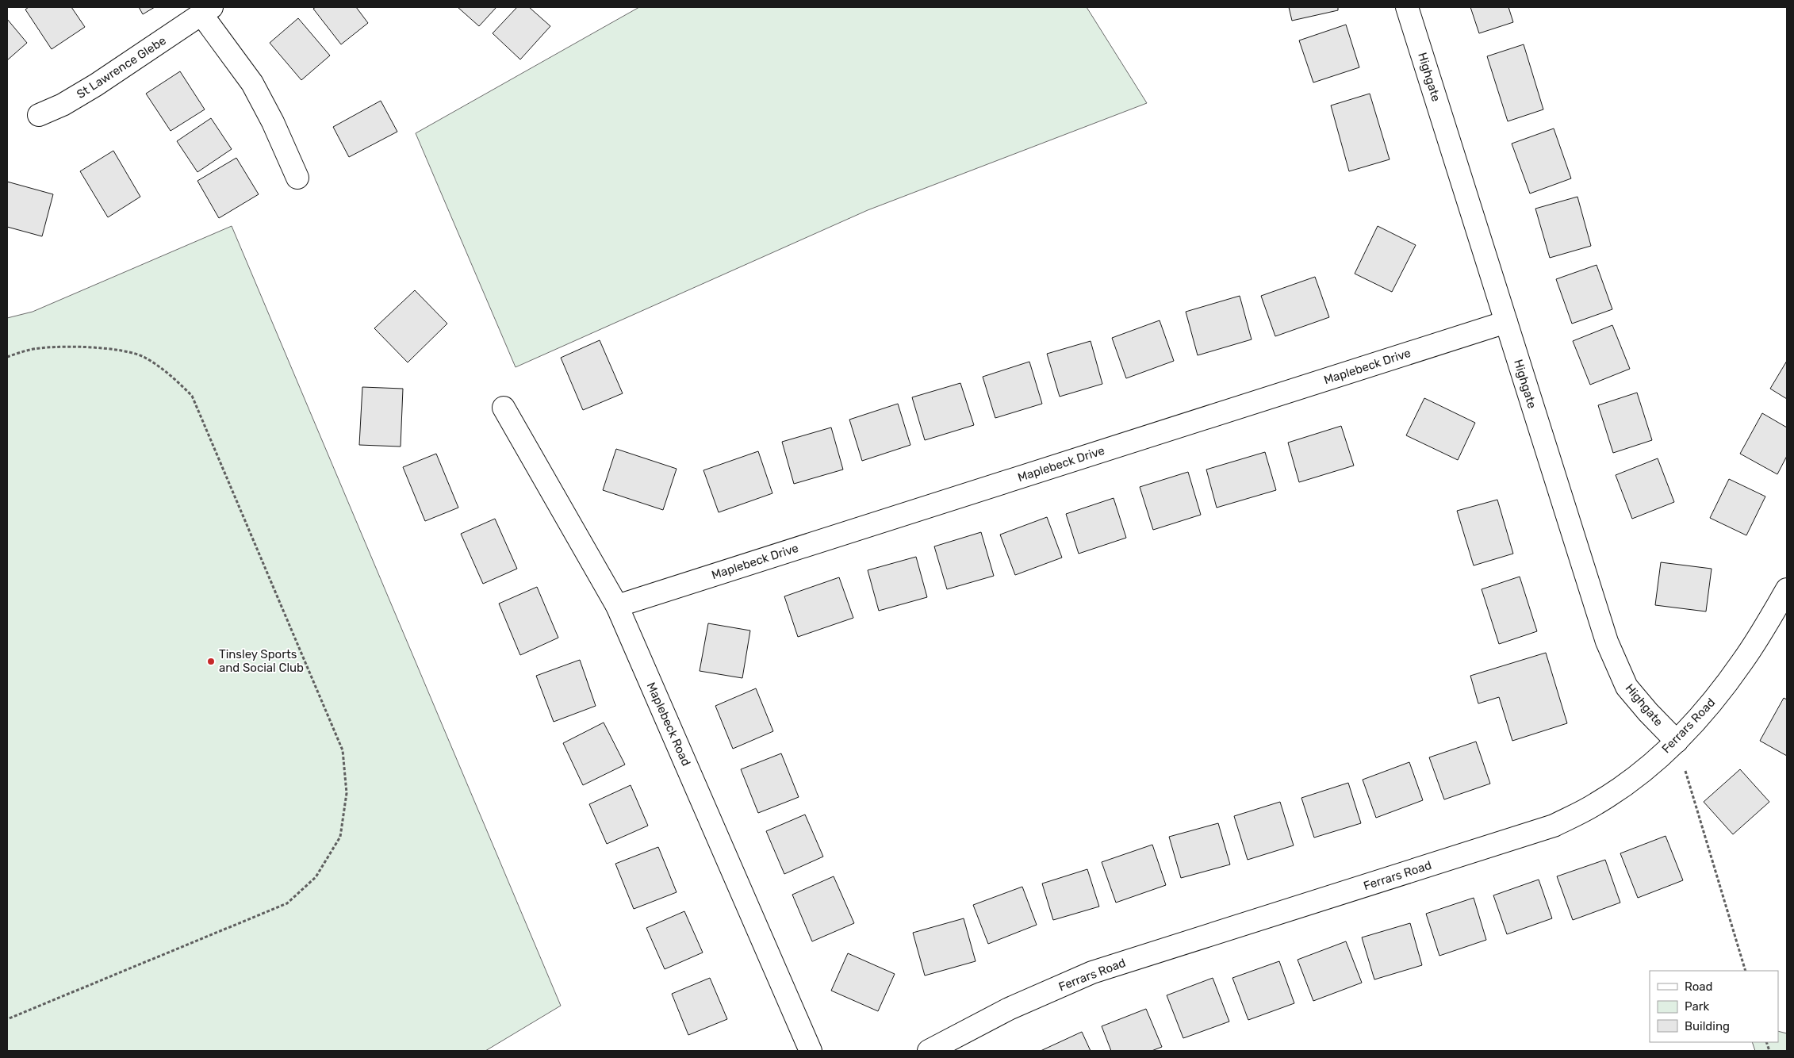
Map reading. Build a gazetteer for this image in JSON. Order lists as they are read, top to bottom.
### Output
{
  "streets": {
    "street": [
      "St Lawrence Glebe",
      "Highgate",
      "Maplebeck Drive",
      "Maplebeck Road",
      "Ferrars Road"
    ]
  },
  "crossings": [
    ["Highgate", "Maplebeck Drive"],
    ["Highgate", "Ferrars Road"],
    ["Maplebeck Drive", "Maplebeck Road"]
  ],
  "places": ["Tinsley Sports and Social Club"],
  "legend": ["Road", "Park", "Building"]
}
